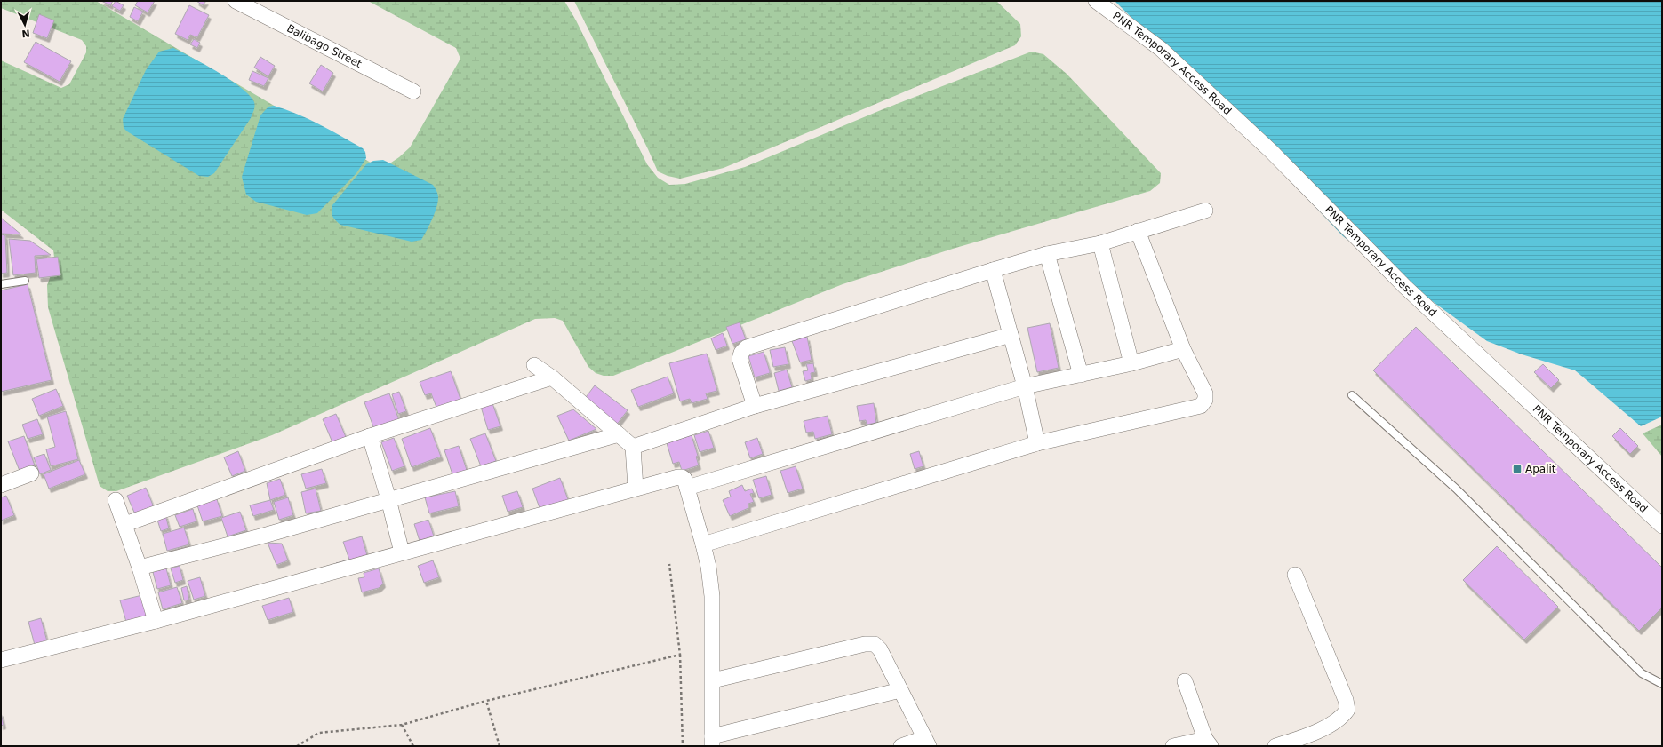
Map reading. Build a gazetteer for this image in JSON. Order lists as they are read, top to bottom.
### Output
{
  "streets": {
    "street": ["Balibago Street", "PNR Temporary Access Road"]
  },
  "places": {
    "transit": ["Apalit"]
  },
  "north": "bottom"
}
